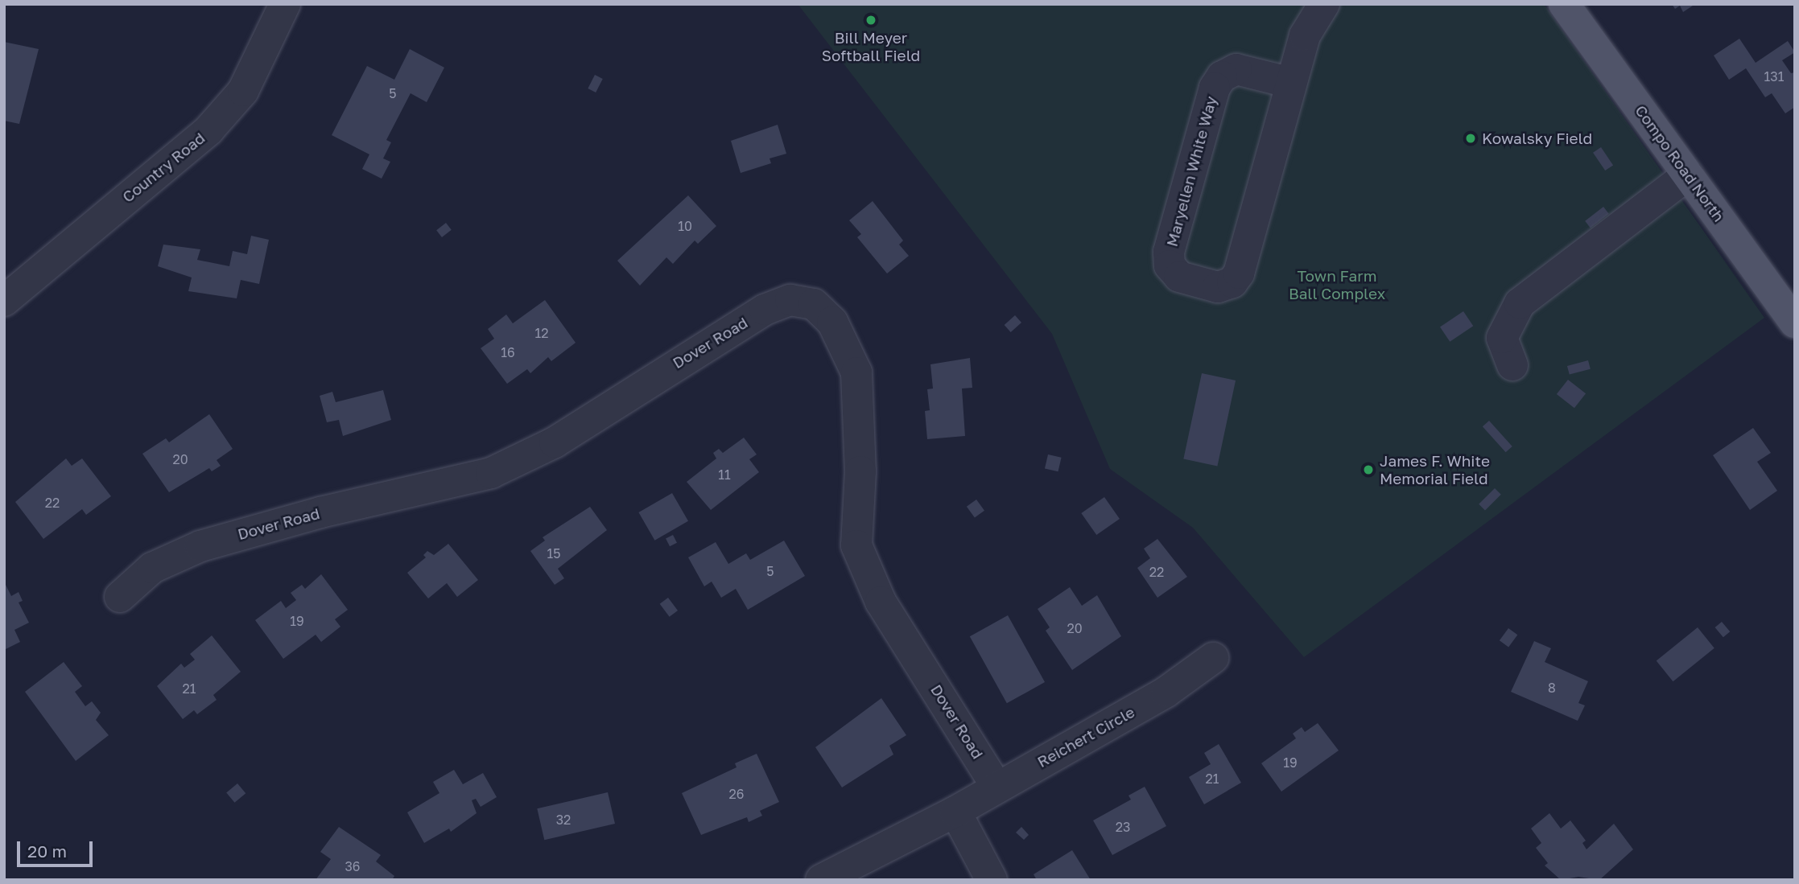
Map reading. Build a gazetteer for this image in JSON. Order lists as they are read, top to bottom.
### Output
{
  "streets": {
    "main road": ["Compo Road North"],
    "street": [
      "Country Road",
      "Maryellen White Way",
      "Dover Road",
      "Reichert Circle"
    ]
  },
  "crossings": [
    ["Dover Road", "Reichert Circle"]
  ],
  "parks": ["Town Farm Ball Complex"],
  "places": ["Bill Meyer Softball Field", "Kowalsky Field", "James F. White Memorial Field"],
  "house_numbers": [
    "131",
    "5",
    "10",
    "12",
    "16",
    "20",
    "11",
    "22",
    "15",
    "5",
    "22",
    "19",
    "20",
    "8",
    "21",
    "19",
    "21",
    "26",
    "32",
    "23",
    "36"
  ],
  "scale_bar": "20 m"
}
